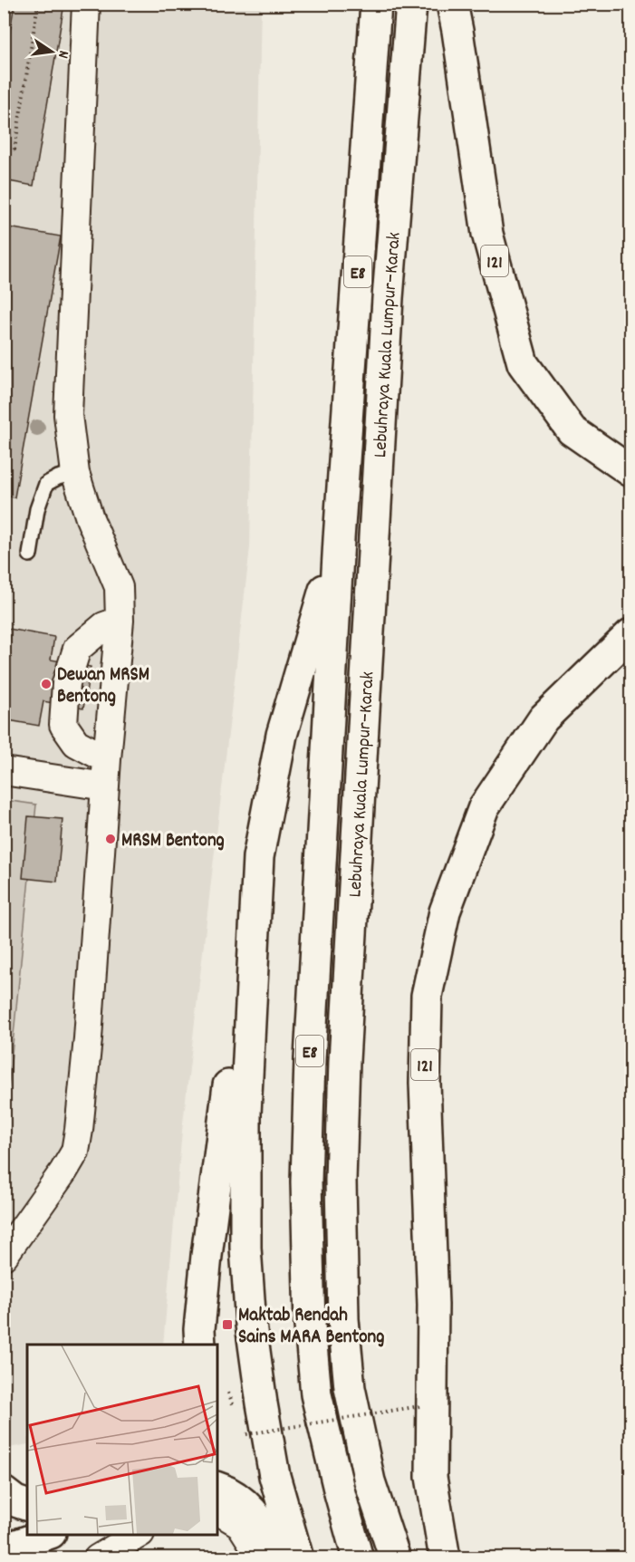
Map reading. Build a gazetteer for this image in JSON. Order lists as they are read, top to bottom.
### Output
{
  "streets": {
    "highway": ["121", "E8", "Lebuhraya Kuala Lumpur–Karak"]
  },
  "places": {
    "other": ["Dewan MRSM Bentong", "MRSM Bentong"],
    "transit": ["Maktab Rendah Sains MARA Bentong"]
  },
  "north": "right"
}
